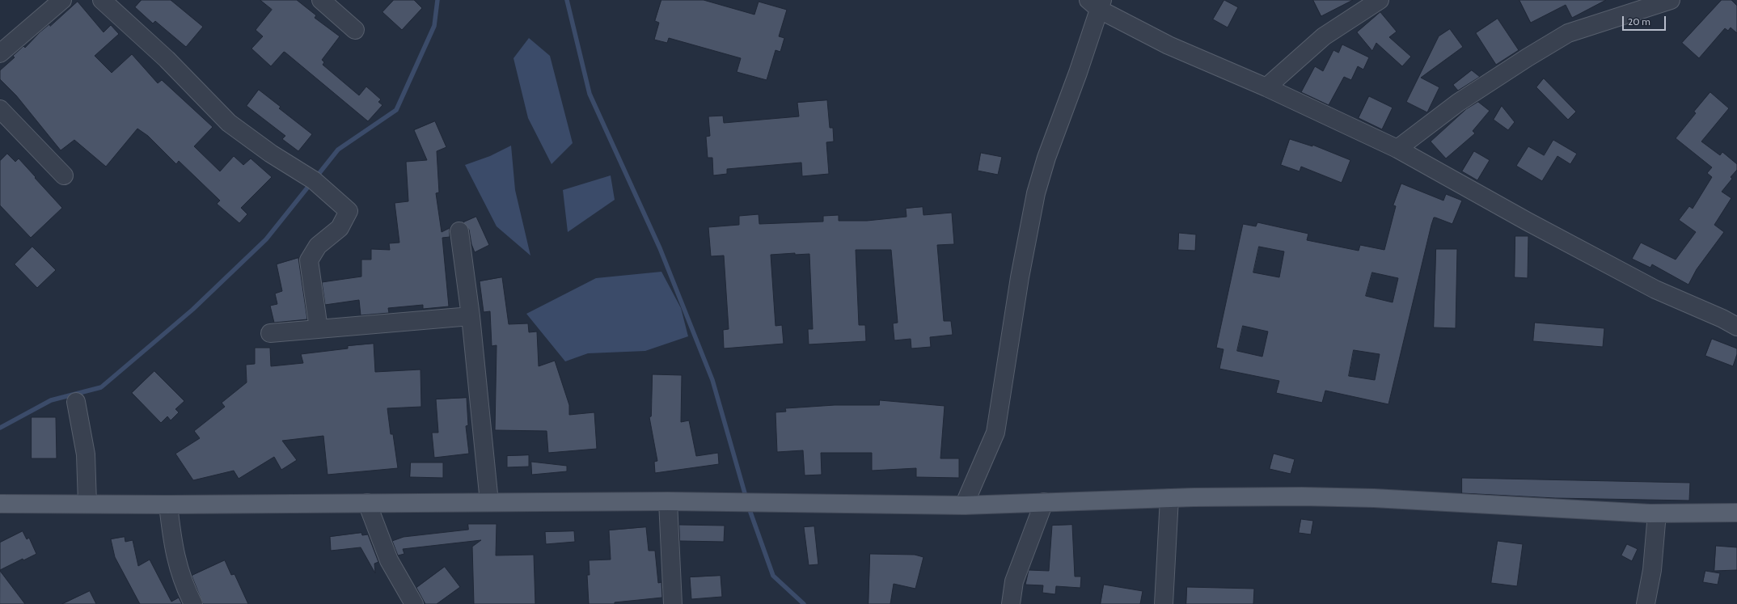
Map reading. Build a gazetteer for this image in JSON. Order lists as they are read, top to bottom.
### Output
{
  "scale_bar": "20 m"
}
